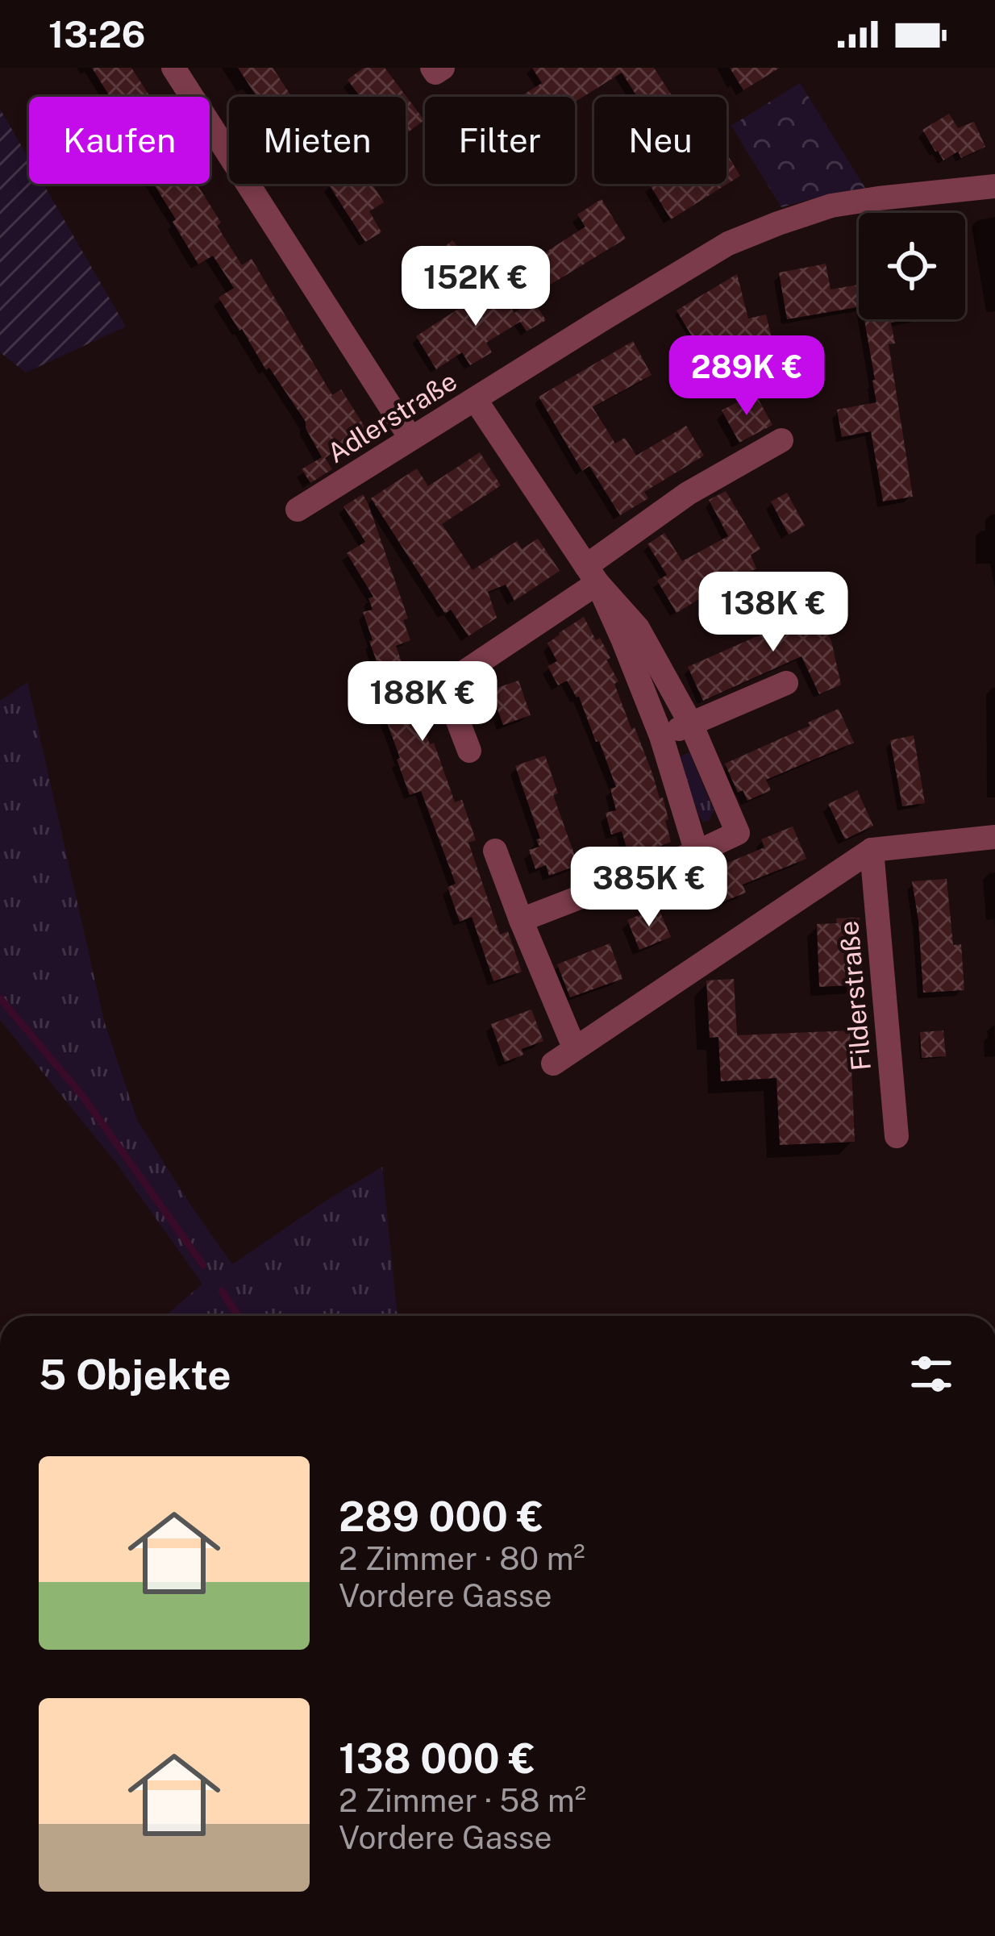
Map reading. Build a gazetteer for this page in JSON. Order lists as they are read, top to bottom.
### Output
{
  "streets": {
    "street": ["Adlerstraße", "Filderstraße"]
  },
  "page": {
    "status": "13:26",
    "chip": [
      "Kaufen",
      "Mieten",
      "Filter",
      "Neu"
    ],
    "price": [
      "152K €",
      "289K €",
      "138K €",
      "188K €",
      "385K €"
    ],
    "heading": "5 Objekte",
    "list": [
      {
        "name": "289 000 €",
        "note": "2 Zimmer · 80 m² · Vordere Gasse"
      },
      {
        "name": "138 000 €",
        "note": "2 Zimmer · 58 m² · Vordere Gasse"
      }
    ]
  }
}
